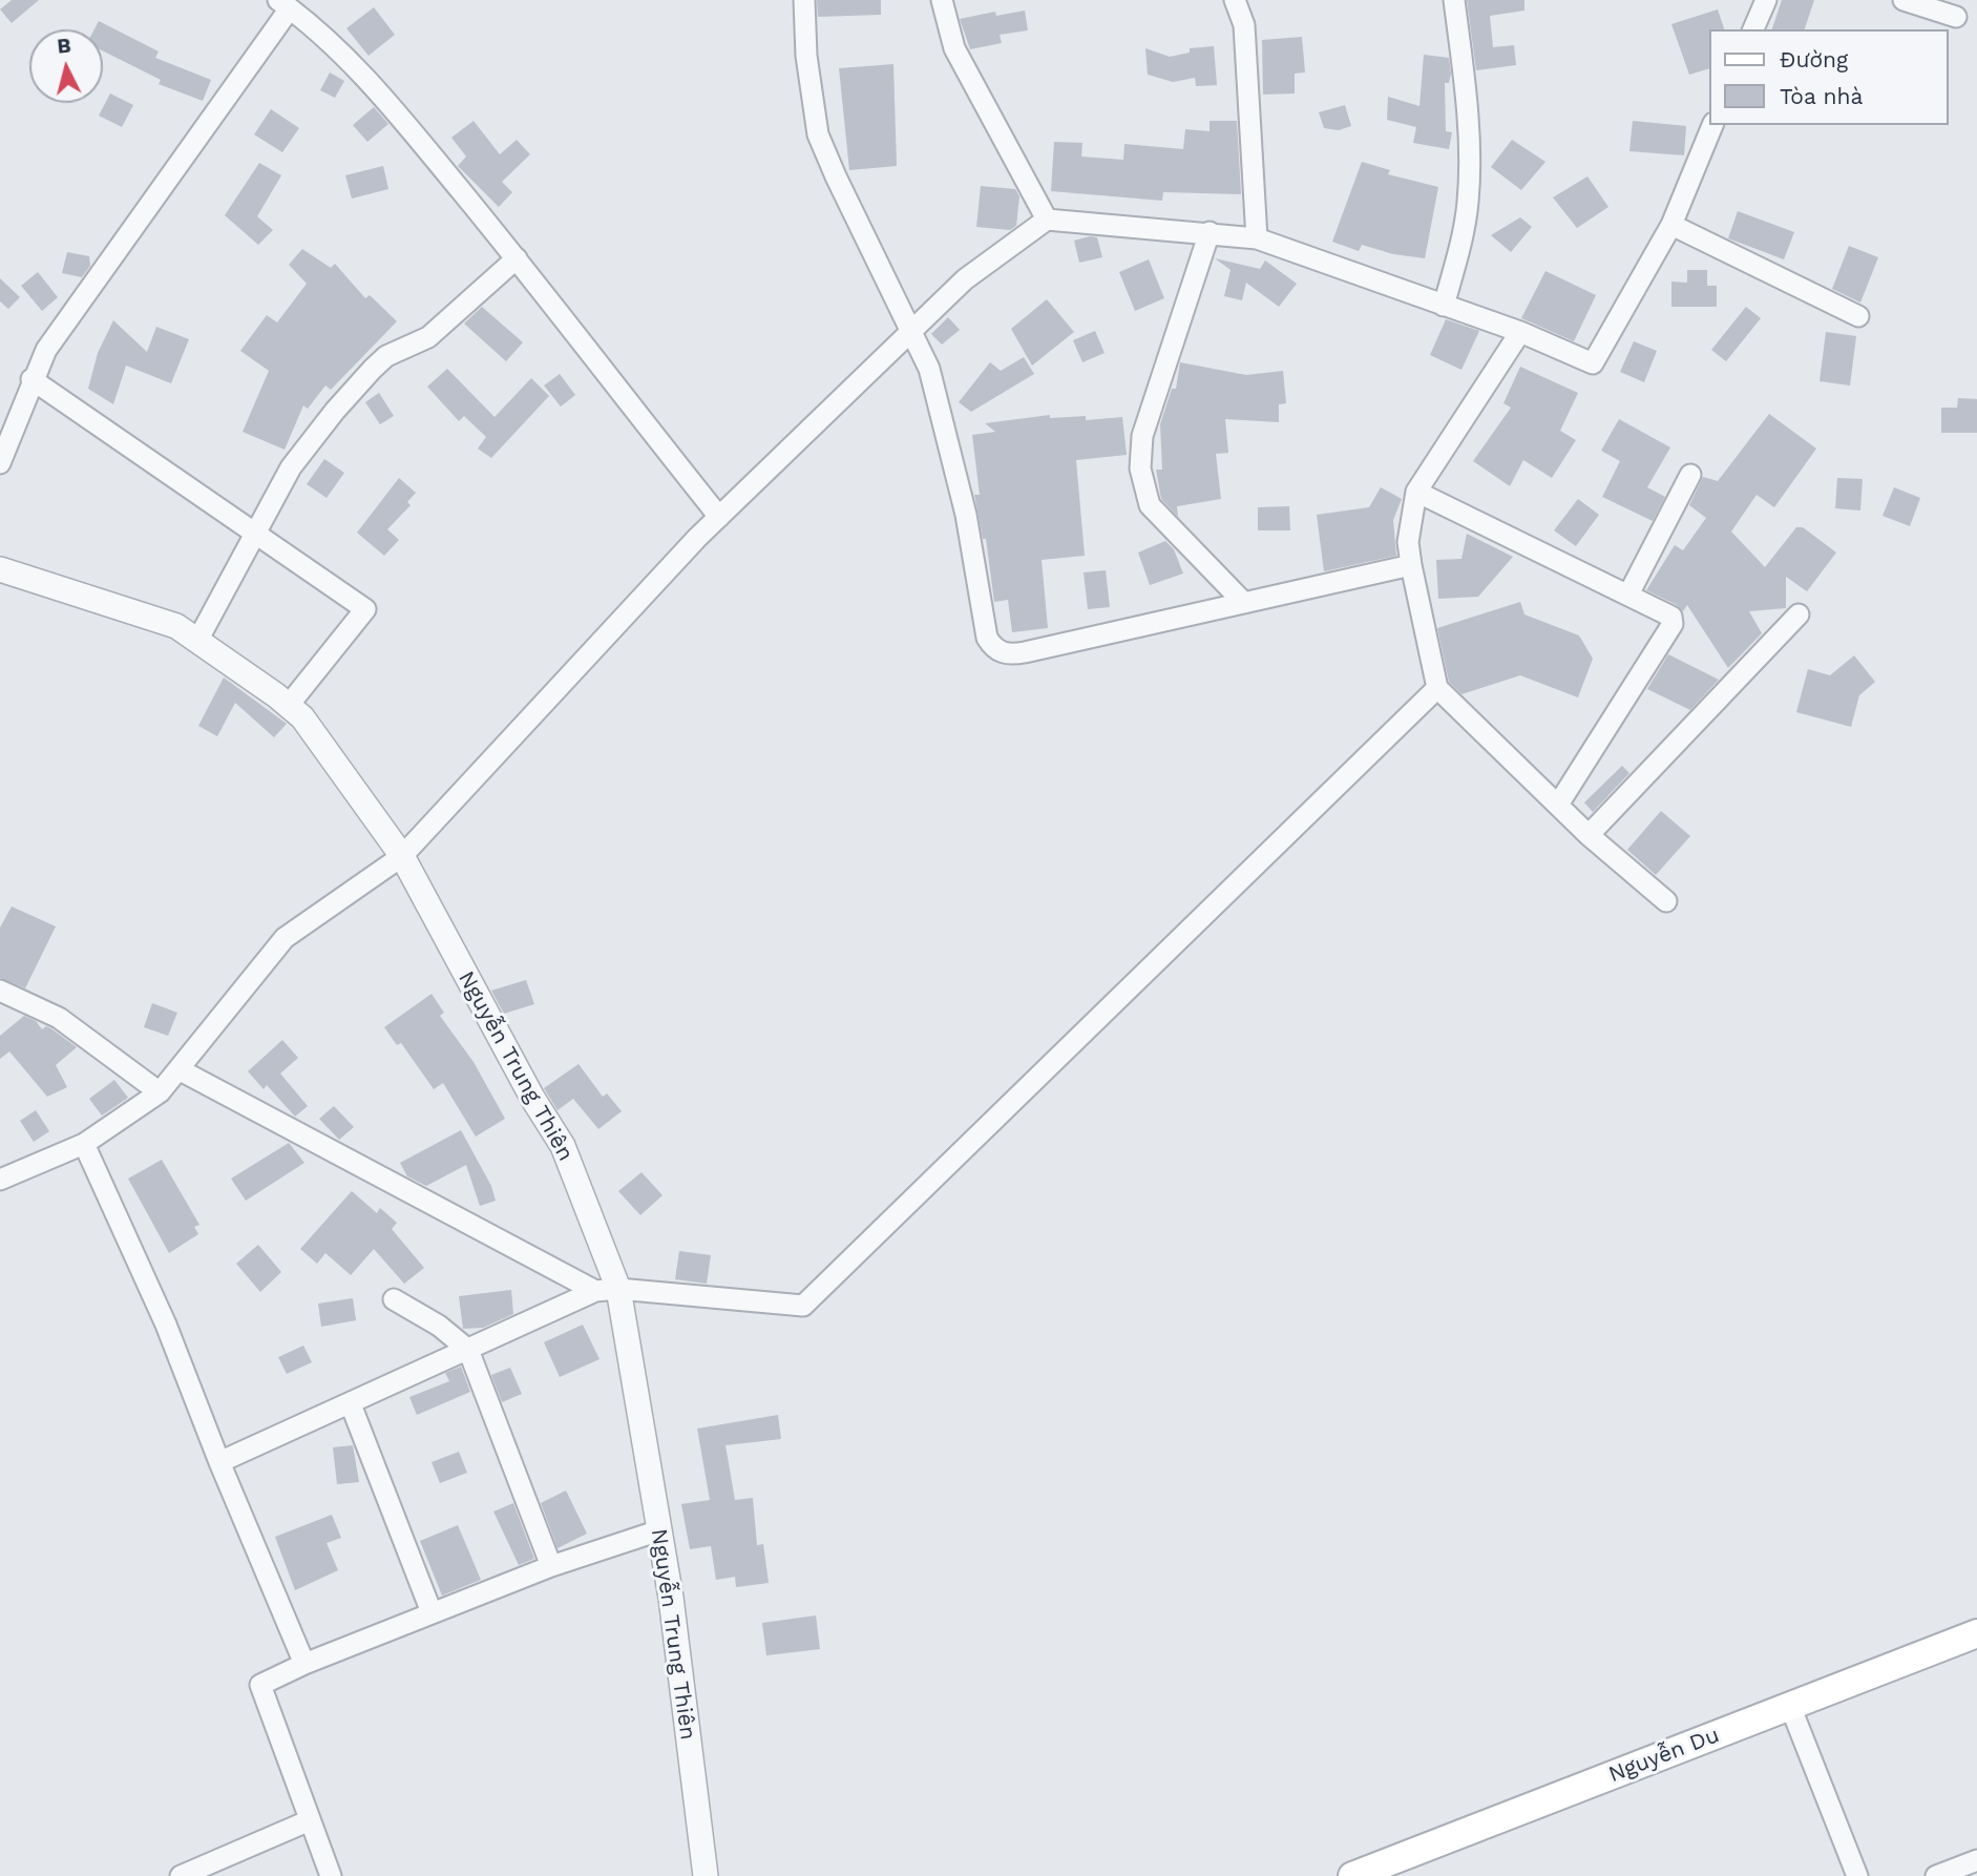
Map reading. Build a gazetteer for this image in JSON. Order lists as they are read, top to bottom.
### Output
{
  "streets": {
    "main road": ["Nguyễn Du"],
    "street": ["Nguyễn Trung Thiên"]
  },
  "legend": ["Đường", "Tòa nhà"],
  "north": "top"
}
